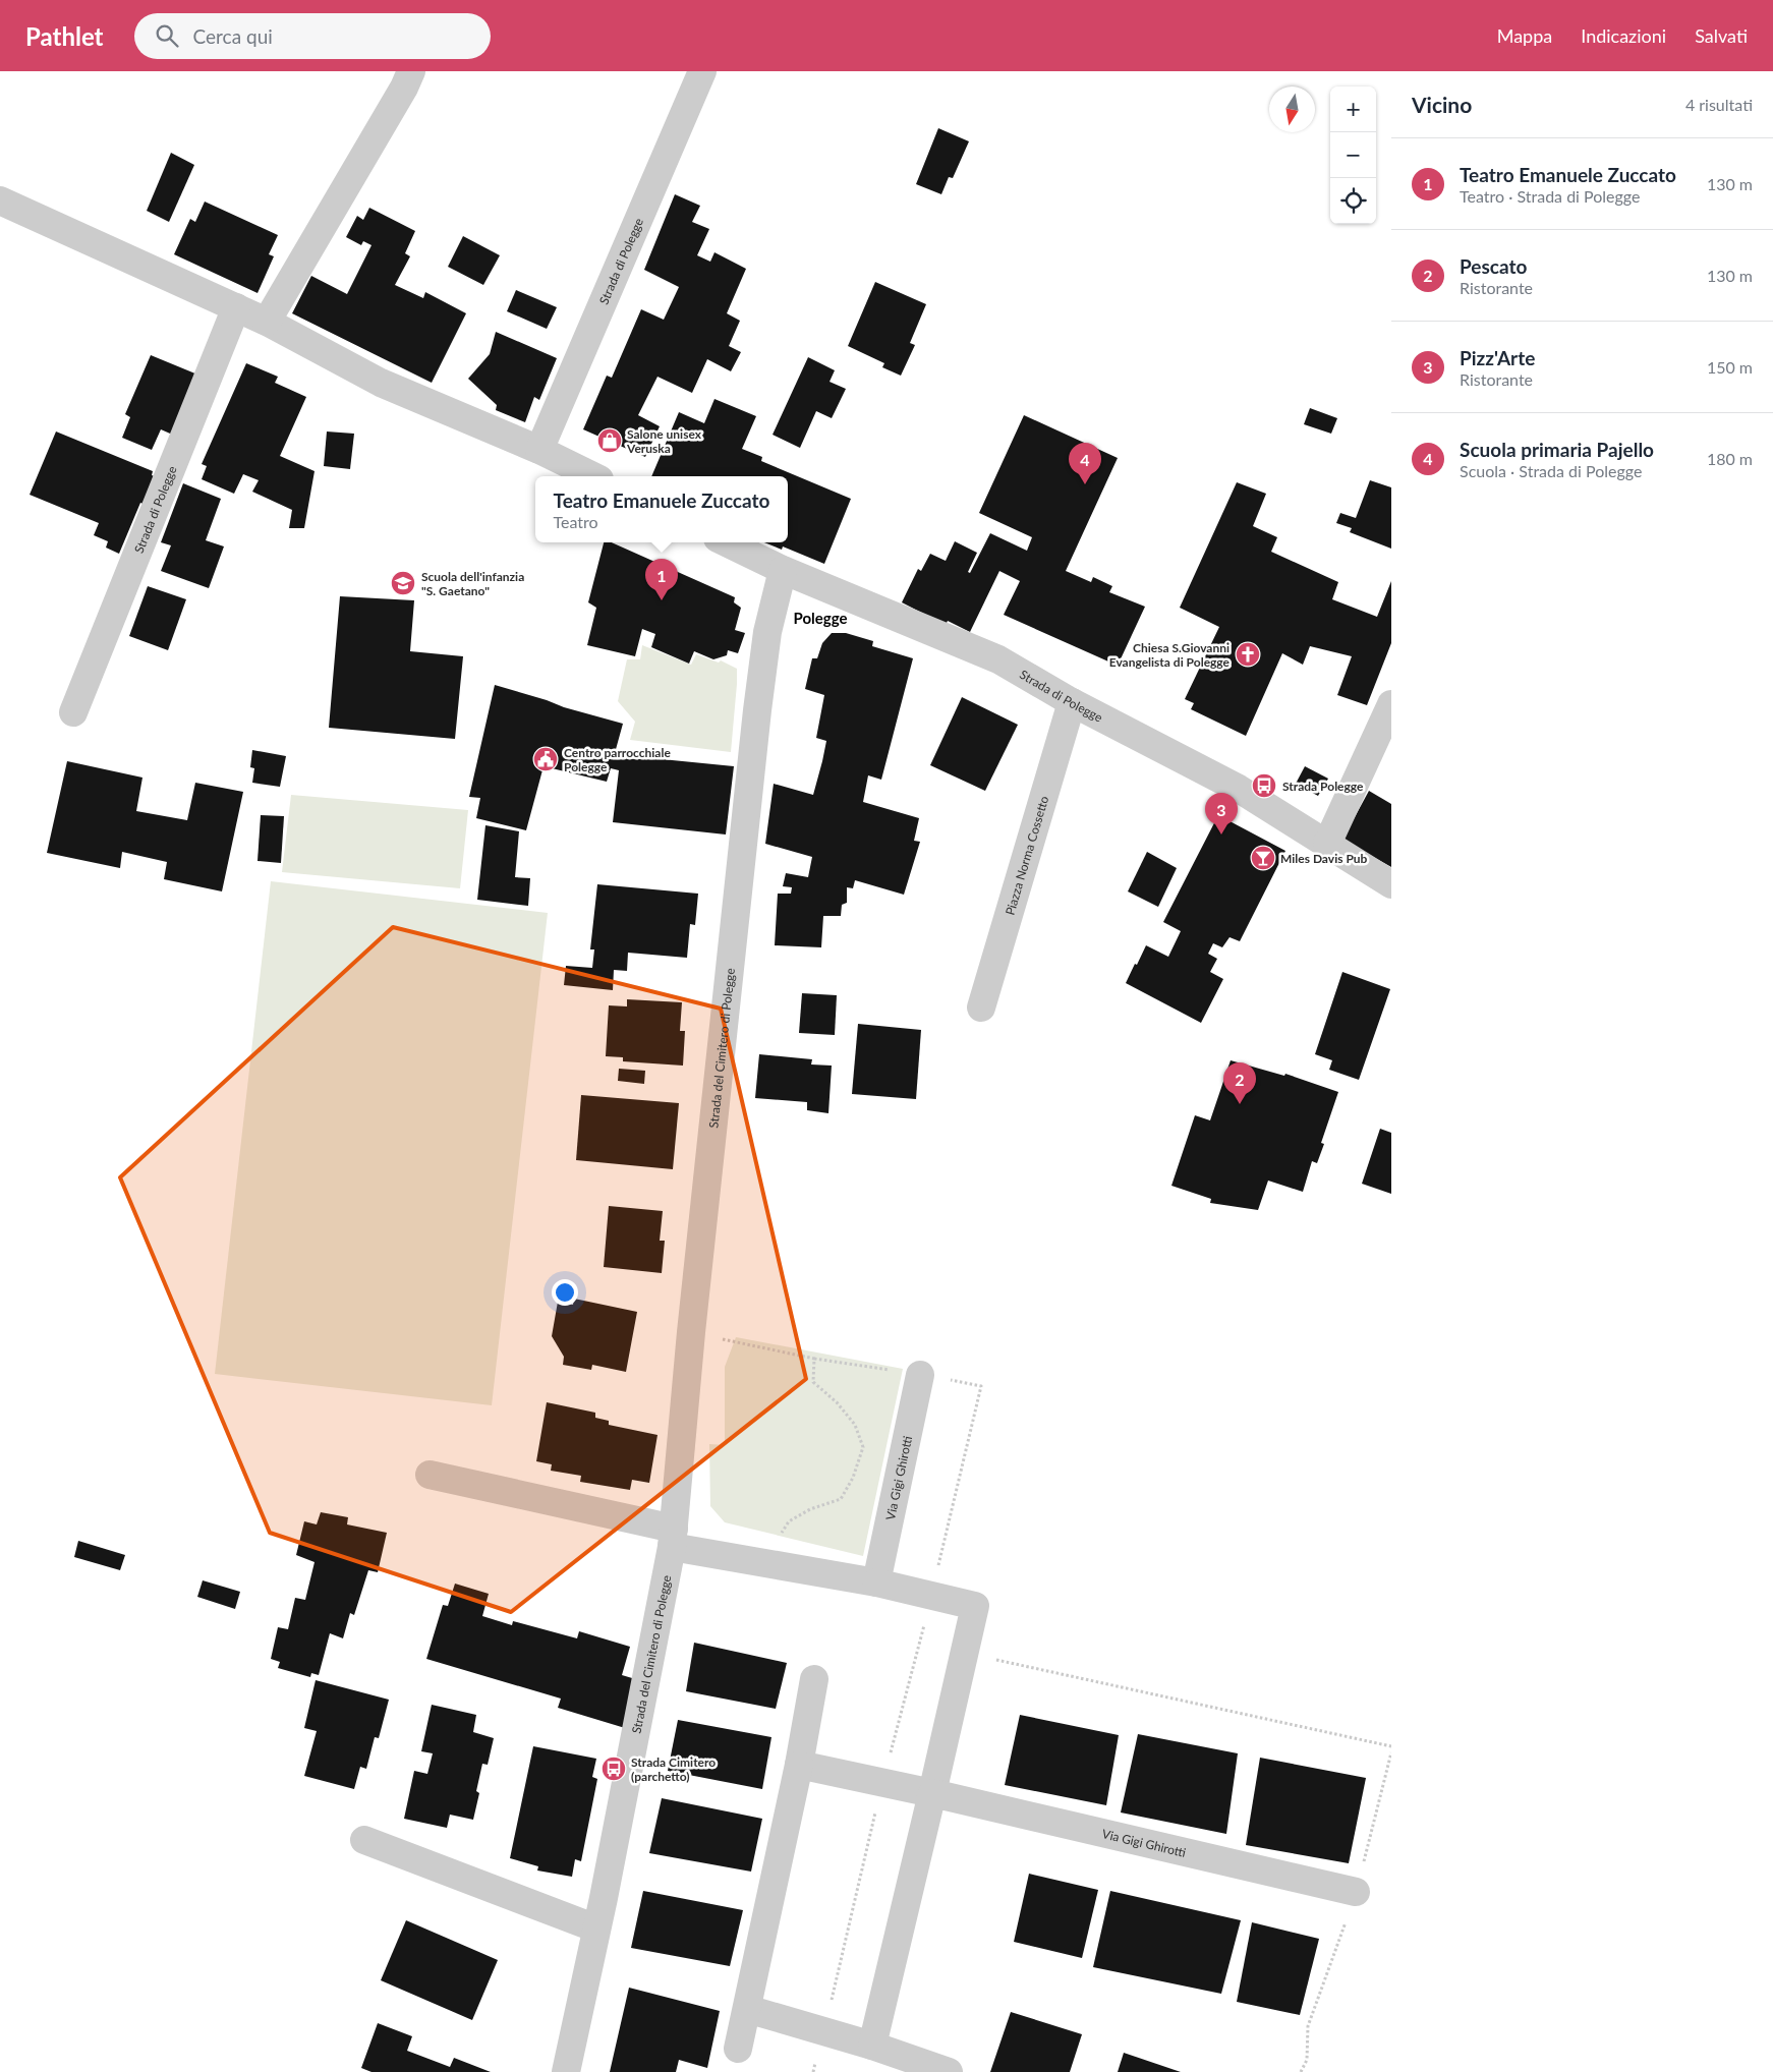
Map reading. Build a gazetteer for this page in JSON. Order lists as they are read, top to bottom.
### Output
{
  "streets": {
    "street": [
      "Strada di Polegge",
      "Piazza Norma Cossetto",
      "Strada del Cimitero di Polegge",
      "Via Gigi Ghirotti"
    ]
  },
  "crossings": [
    ["Strada di Polegge", "Piazza Norma Cossetto"],
    ["Strada di Polegge", "Strada del Cimitero di Polegge"]
  ],
  "districts": ["Polegge"],
  "places": {
    "shop": ["Salone unisex Veruska"],
    "school or university": ["Scuola dell'infanzia \"S. Gaetano\""],
    "church": ["Chiesa S.Giovanni Evangelista di Polegge"],
    "public building": ["Centro parrocchiale Polegge"],
    "bus stop": ["Strada Polegge", "Strada Cimitero (parchetto)"],
    "bar": ["Miles Davis Pub"]
  },
  "north": "bottom",
  "page": {
    "header": "Pathlet",
    "search": "Cerca qui",
    "nav": ["Mappa", "Indicazioni", "Salvati"],
    "heading": ["Vicino", "4 risultati"],
    "map_buttons": ["+", "−"],
    "list": [
      {
        "mark": "1",
        "name": "Teatro Emanuele Zuccato",
        "note": "Teatro · Strada di Polegge",
        "value": "130 m"
      },
      {
        "mark": "2",
        "name": "Pescato",
        "note": "Ristorante",
        "value": "130 m"
      },
      {
        "mark": "3",
        "name": "Pizz'Arte",
        "note": "Ristorante",
        "value": "150 m"
      },
      {
        "mark": "4",
        "name": "Scuola primaria Pajello",
        "note": "Scuola · Strada di Polegge",
        "value": "180 m"
      }
    ],
    "pins": [
      "4",
      "1",
      "3",
      "2"
    ],
    "popup": ["Teatro Emanuele Zuccato", "Teatro"]
  }
}
